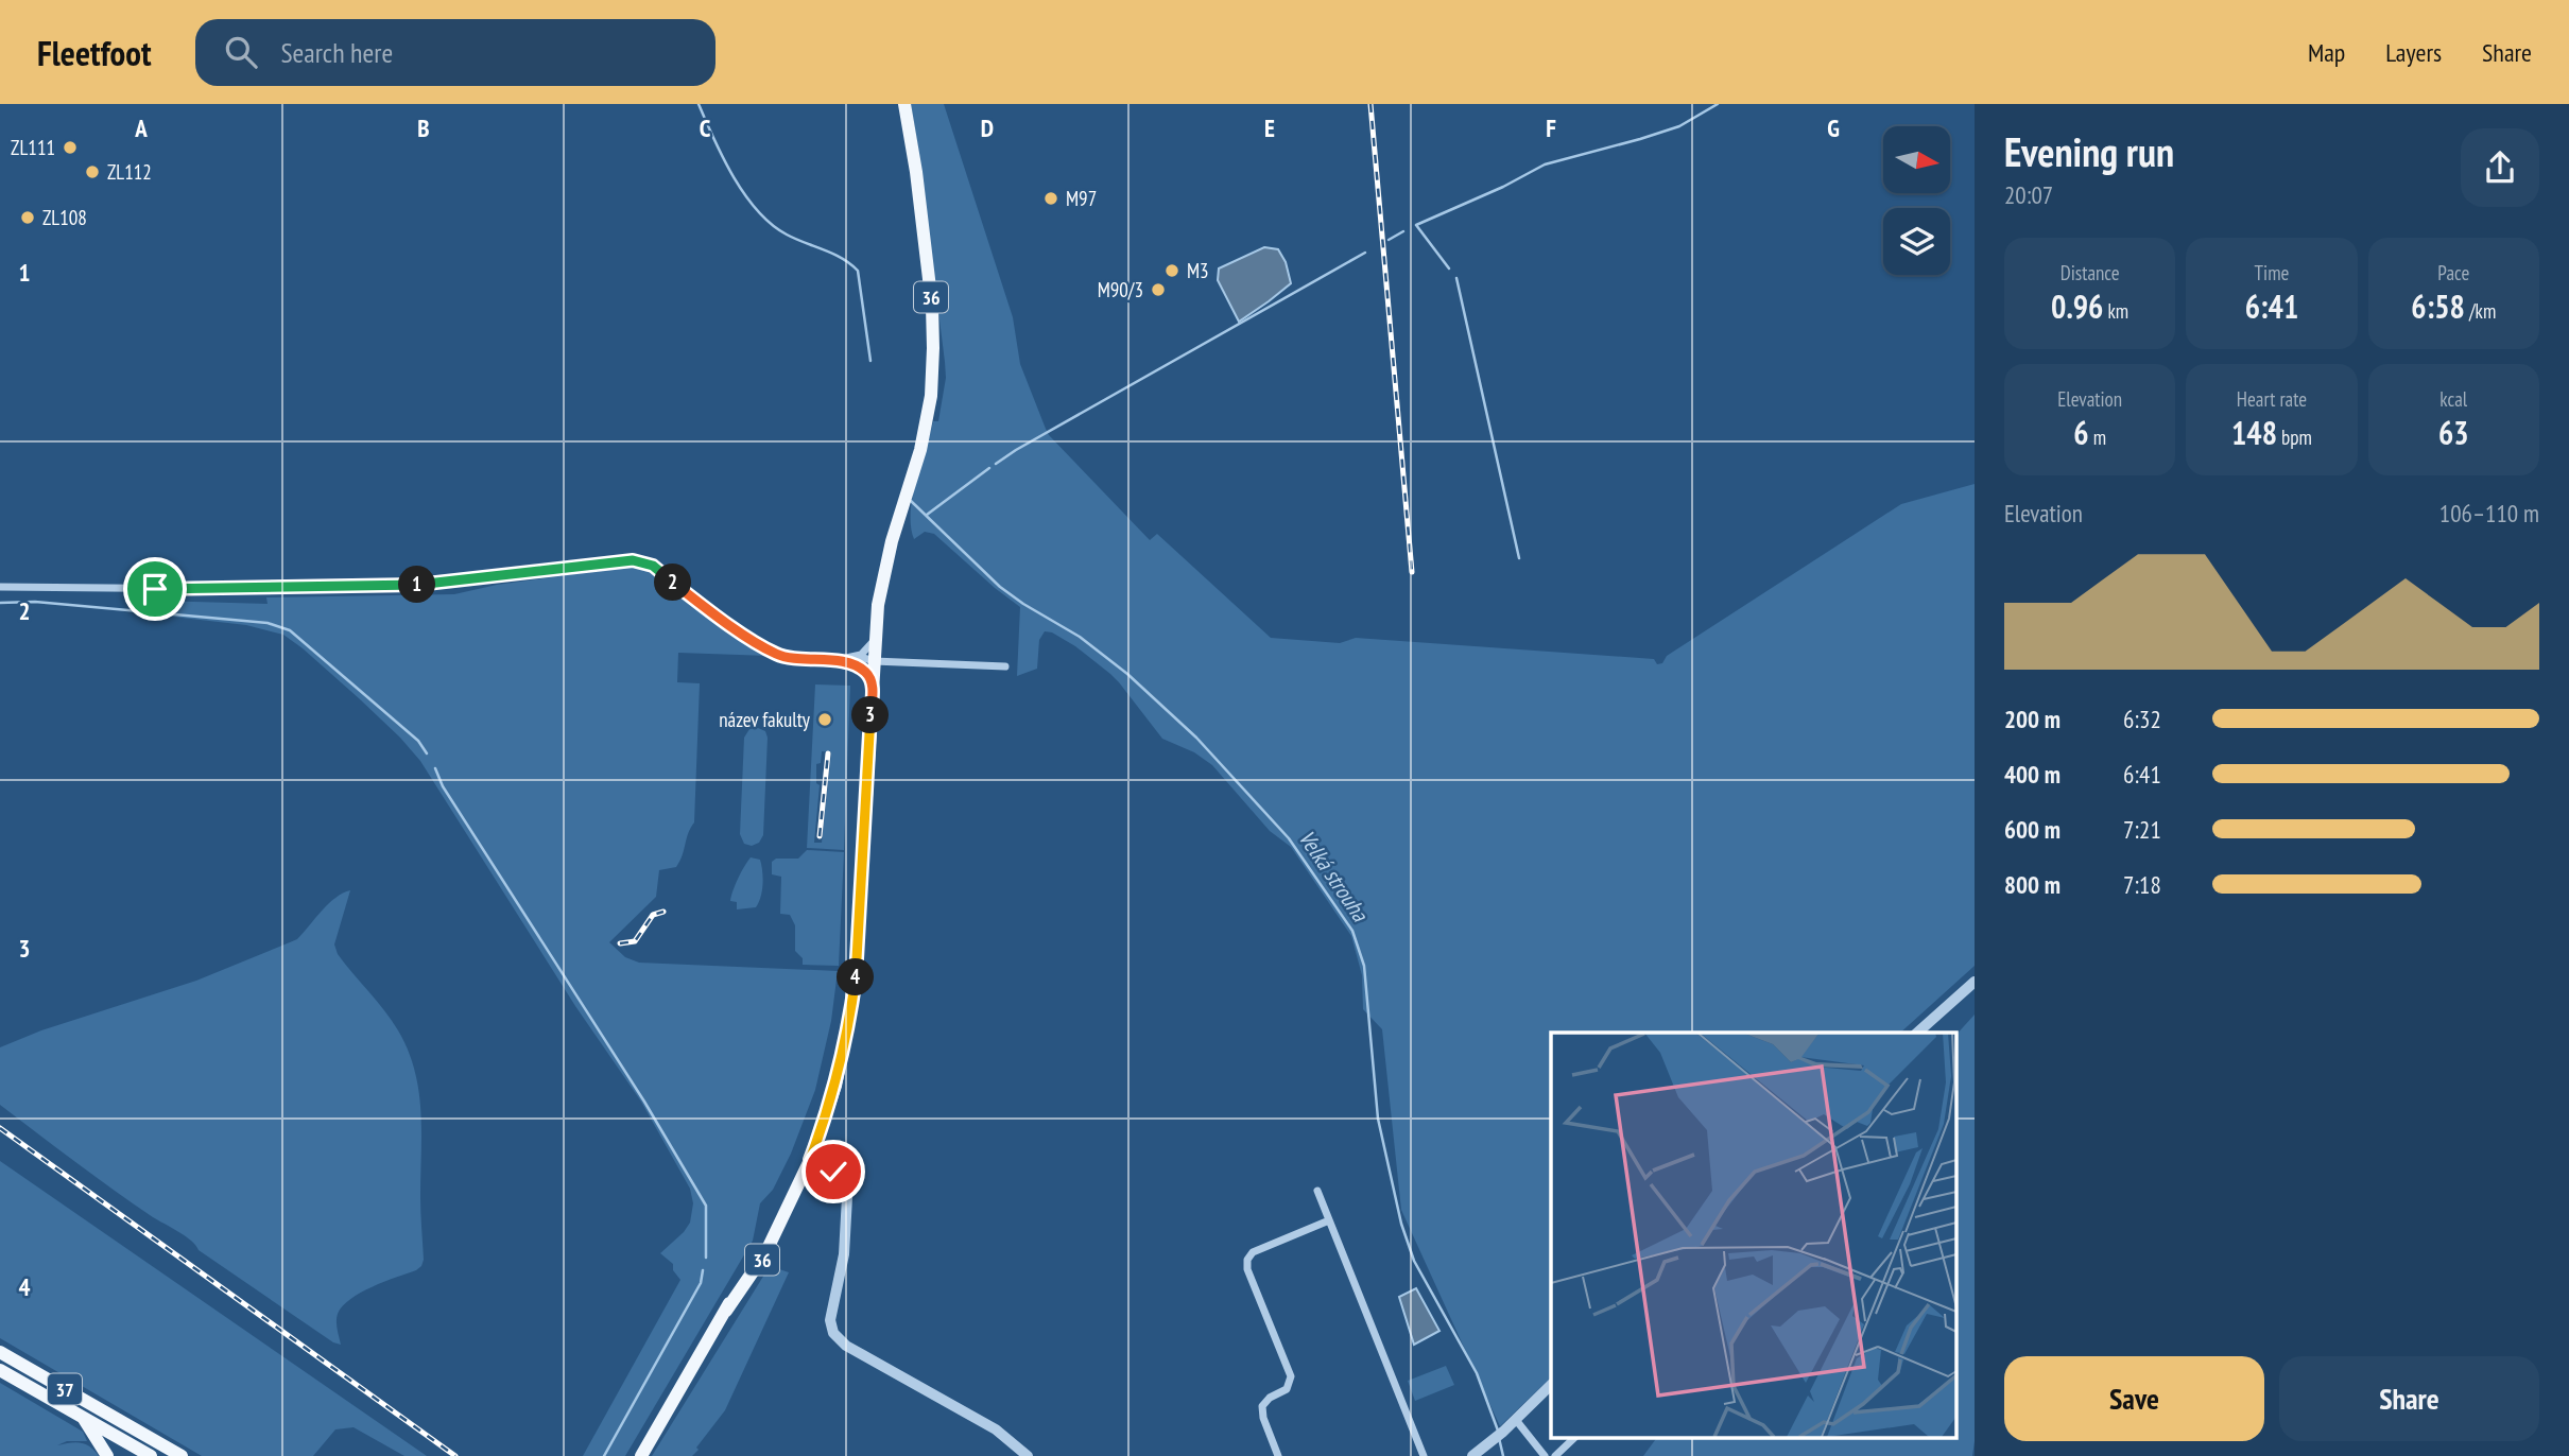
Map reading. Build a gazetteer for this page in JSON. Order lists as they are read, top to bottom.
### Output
{
  "streets": {
    "main road": ["36", "37"]
  },
  "water": ["Velká strouha"],
  "places": [
    "ZL111",
    "ZL112",
    "M97",
    "ZL108",
    "M3",
    "M90/3",
    "název fakulty"
  ],
  "north": "right",
  "page": {
    "header": "Fleetfoot",
    "search": "Search here",
    "nav": ["Map", "Layers", "Share"],
    "heading": ["Evening run", "20:07"],
    "stats": [
      ["Distance", "0.96 km"],
      ["Time", "6:41"],
      ["Pace", "6:58 /km"],
      ["Elevation", "6 m"],
      ["Heart rate", "148 bpm"],
      ["kcal", "63"]
    ],
    "chart": ["Elevation", "106–110 m"],
    "pins": [
      "2",
      "1",
      "3",
      "4"
    ],
    "list": [
      {
        "name": "200 m",
        "note": "6:32"
      },
      {
        "name": "400 m",
        "note": "6:41"
      },
      {
        "name": "600 m",
        "note": "7:21"
      },
      {
        "name": "800 m",
        "note": "7:18"
      }
    ],
    "buttons": ["Save", "Share"]
  },
  "grid": {
    "columns": [
      "A",
      "B",
      "C",
      "D",
      "E",
      "F",
      "G"
    ],
    "rows": [
      "1",
      "2",
      "3",
      "4"
    ]
  }
}
